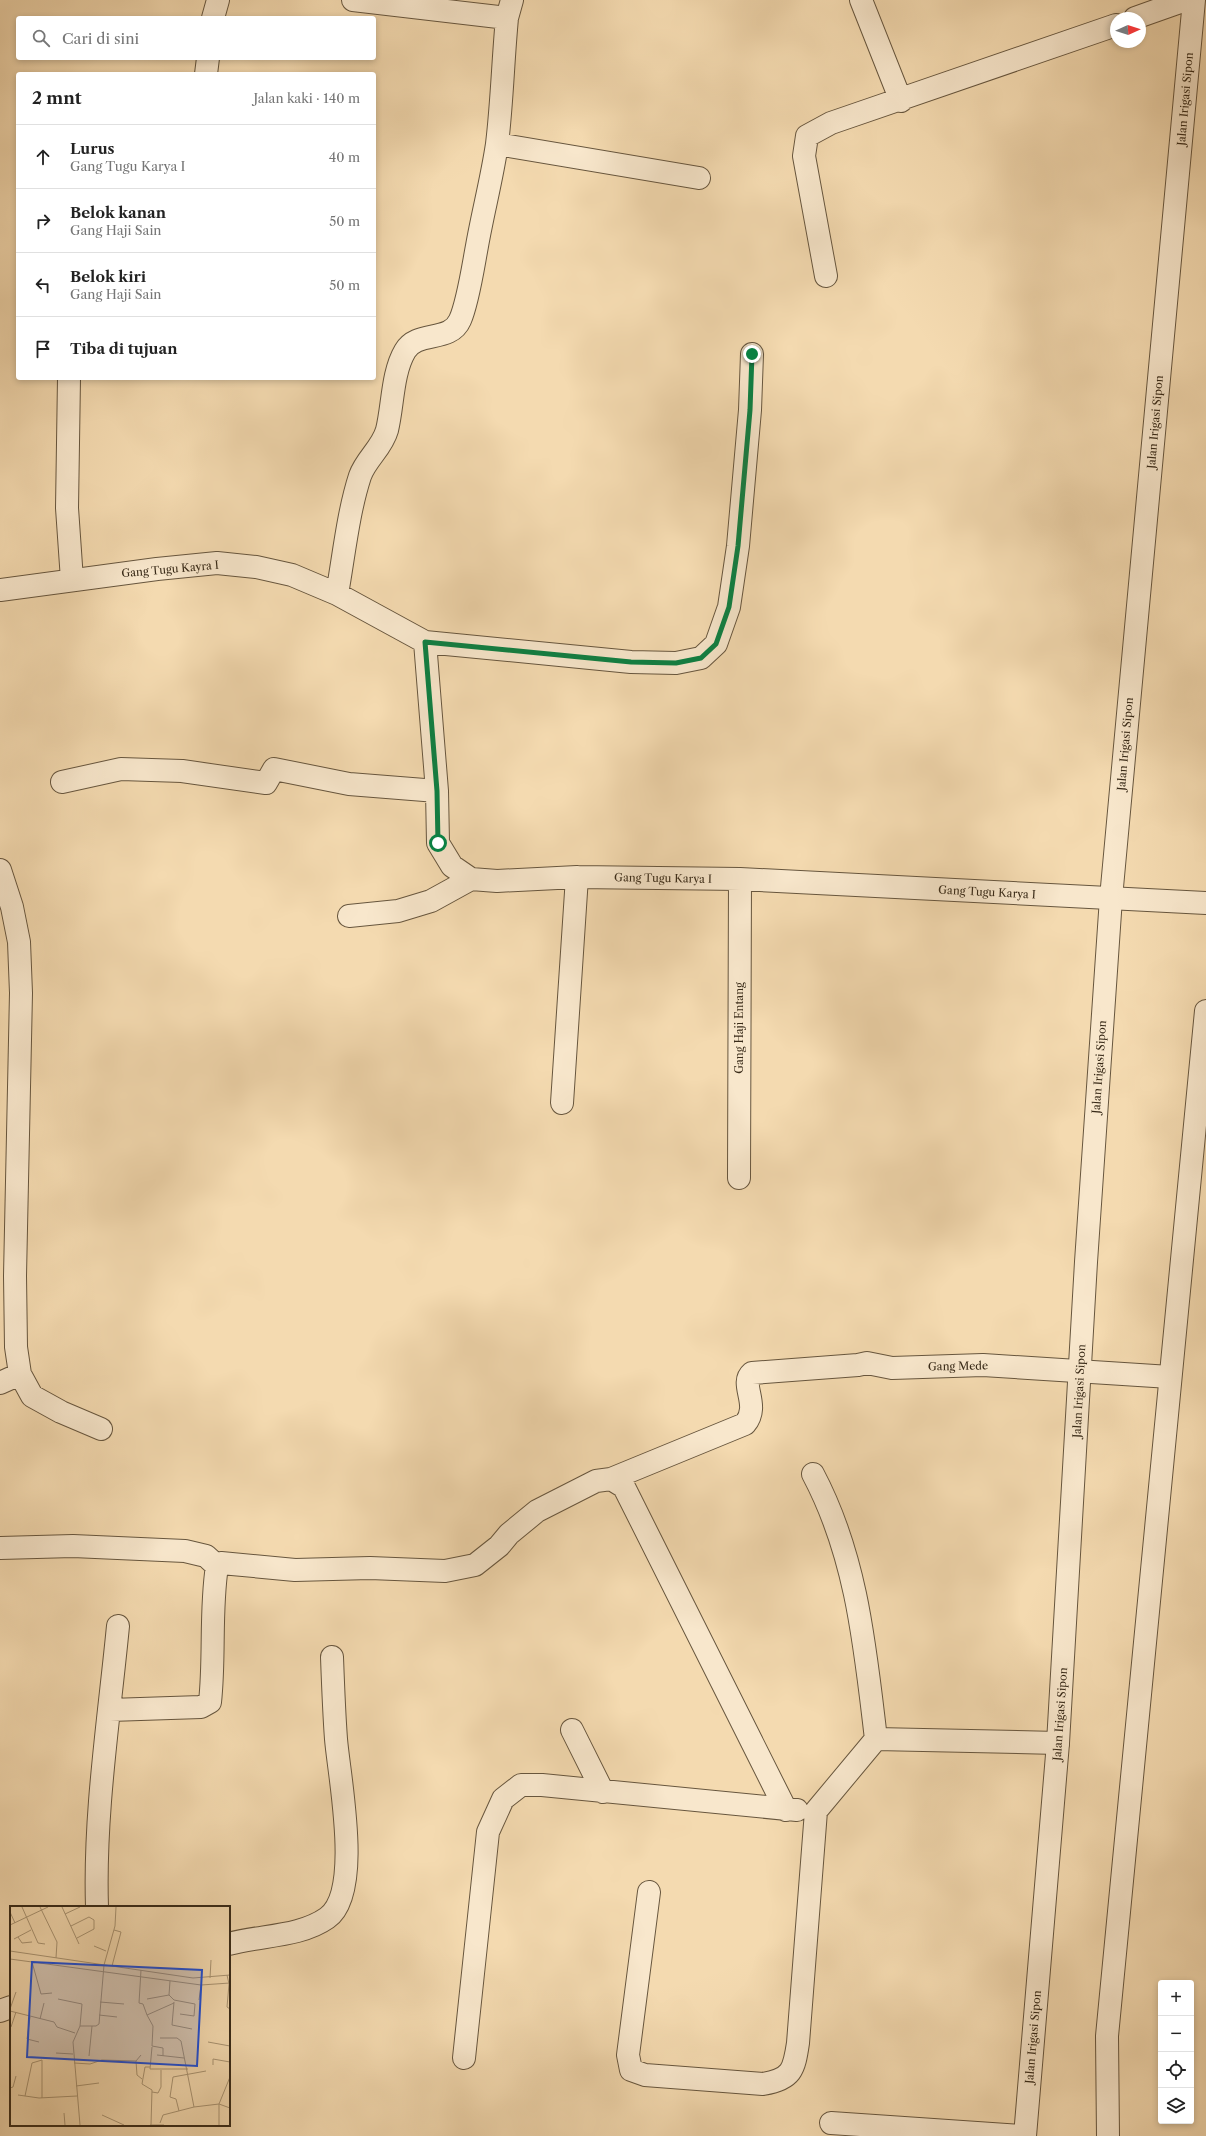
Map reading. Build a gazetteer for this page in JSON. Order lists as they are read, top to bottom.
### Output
{
  "streets": {
    "street": [
      "Jalan Irigasi Sipon",
      "Gang Tugu Kayra I",
      "Gang Tugu Karya I",
      "Gang Haji Entang",
      "Gang Mede"
    ]
  },
  "crossings": [
    ["Jalan Irigasi Sipon", "Gang Tugu Karya I"],
    ["Jalan Irigasi Sipon", "Gang Mede"],
    ["Gang Tugu Karya I", "Gang Haji Entang"]
  ],
  "north": "right",
  "page": {
    "search": "Cari di sini",
    "heading": ["2 mnt", "Jalan kaki · 140 m"],
    "list": [
      ["Lurus", "Gang Tugu Karya I", "40 m"],
      ["Belok kanan", "Gang Haji Sain", "50 m"],
      ["Belok kiri", "Gang Haji Sain", "50 m"],
      "Tiba di tujuan"
    ],
    "map_buttons": ["+", "−"]
  }
}
